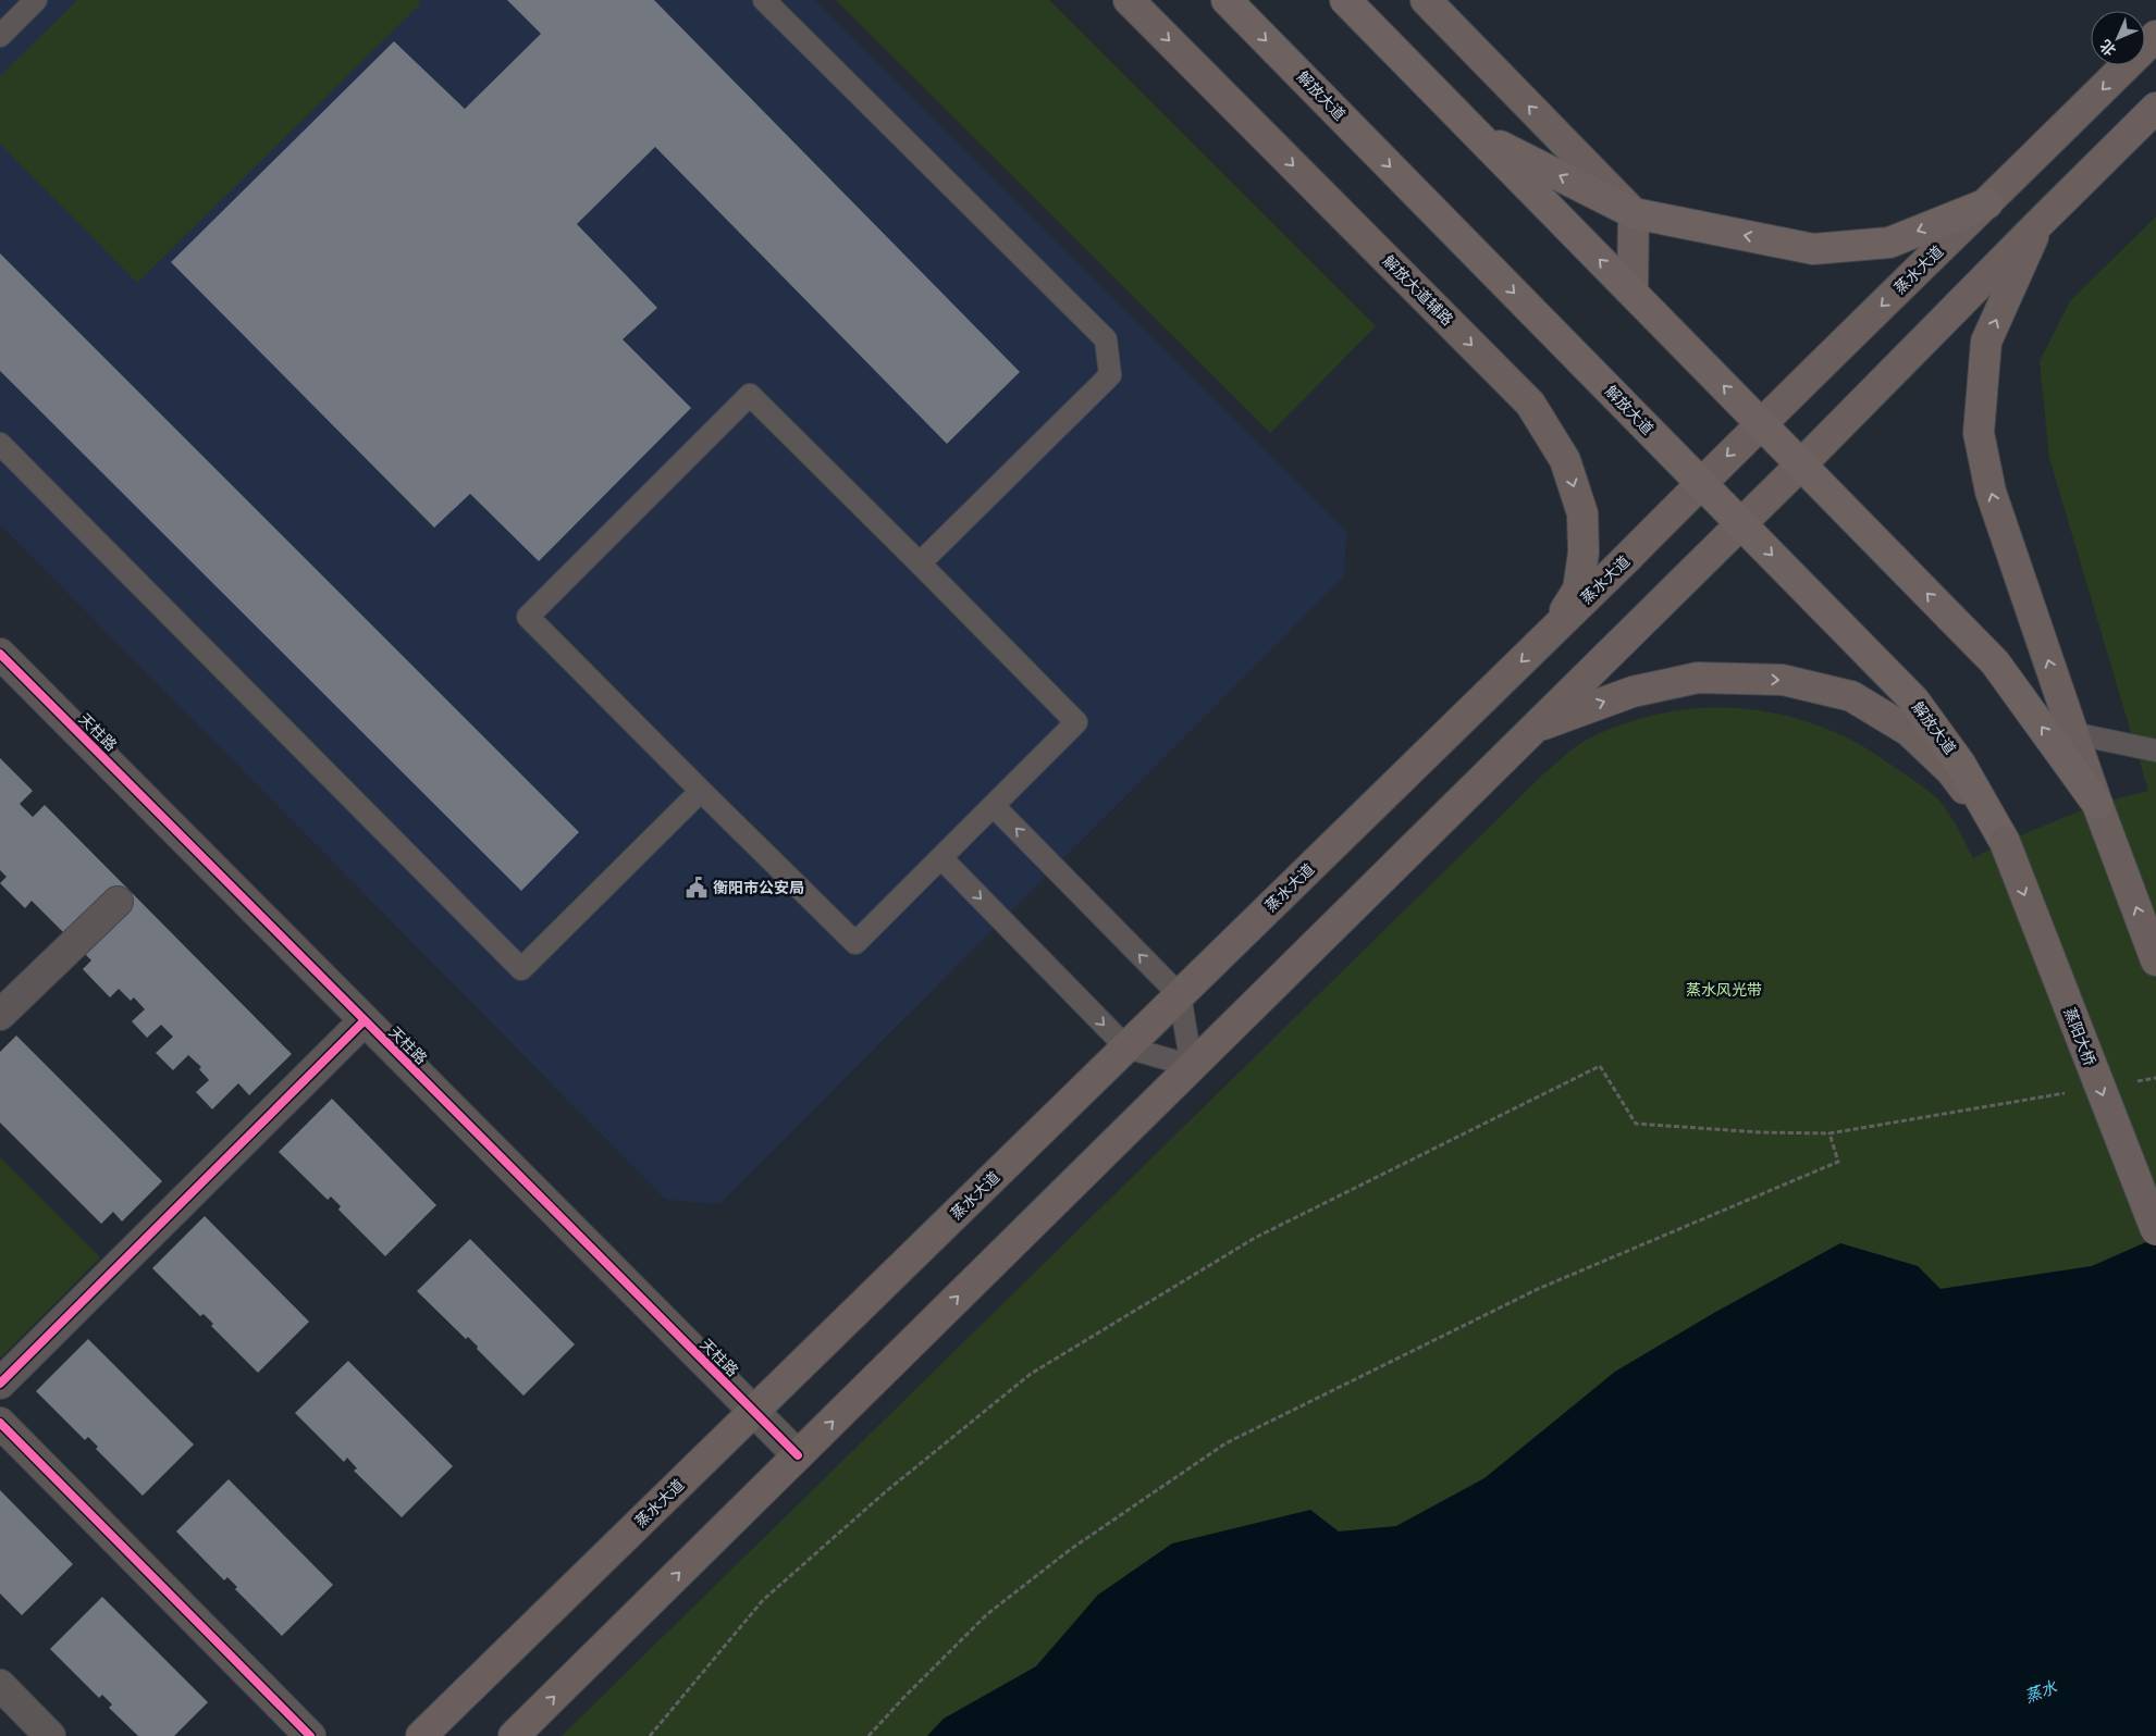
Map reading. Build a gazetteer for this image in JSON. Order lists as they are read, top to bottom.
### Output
{
  "streets": {
    "highway": ["解放大道"],
    "main road": ["蒸水大道", "解放大道辅路", "蒸阳大桥"],
    "street": ["天柱路"]
  },
  "crossings": [
    ["解放大道", "蒸水大道"],
    ["解放大道", "蒸阳大桥"],
    ["蒸水大道", "解放大道辅路"],
    ["蒸水大道", "天柱路"]
  ],
  "one_way": ["蒸阳大桥"],
  "water": ["蒸水"],
  "parks": ["蒸水风光带"],
  "places": {
    "public building": ["衡阳市公安局"]
  },
  "north": "bottom left"
}
